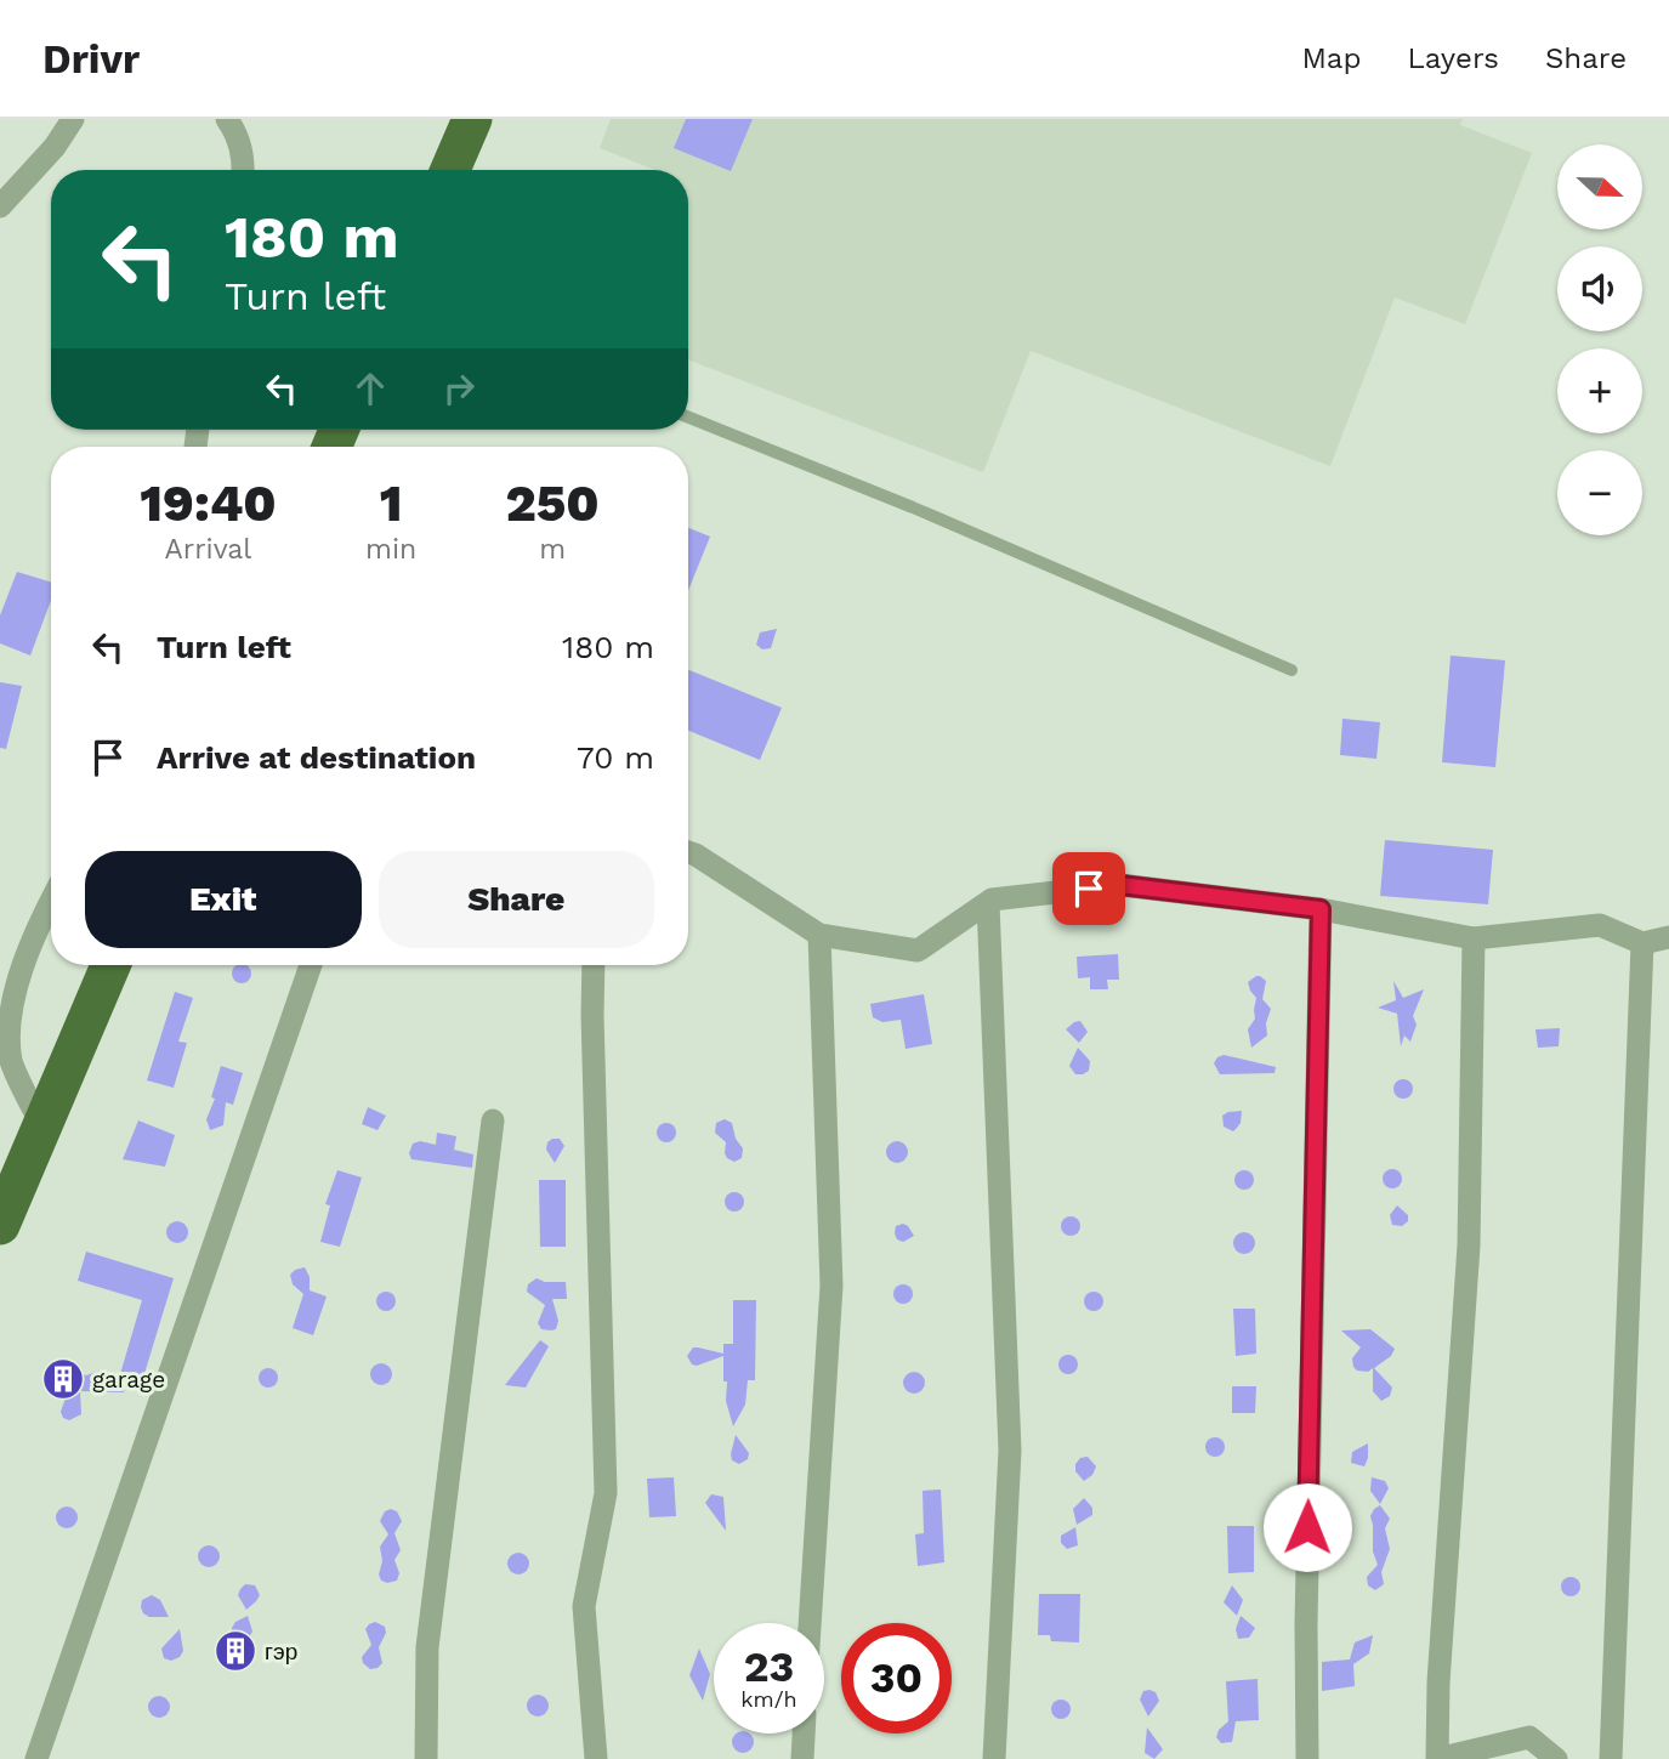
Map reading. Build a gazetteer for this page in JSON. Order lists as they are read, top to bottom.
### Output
{
  "places": {
    "building": ["garage", "гэр"]
  },
  "north": "right",
  "page": {
    "header": "Drivr",
    "nav": ["Map", "Layers", "Share"],
    "map_buttons": ["+", "−"],
    "turn": ["180 m", "Turn left"],
    "eta": [
      "19:40",
      "Arrival",
      "1",
      "min",
      "250",
      "m"
    ],
    "list": [
      {
        "name": "Turn left",
        "value": "180 m"
      },
      {
        "name": "Arrive at destination",
        "value": "70 m"
      }
    ],
    "buttons": ["Exit", "Share"],
    "speed": "23 km/h",
    "limit": "30"
  }
}
